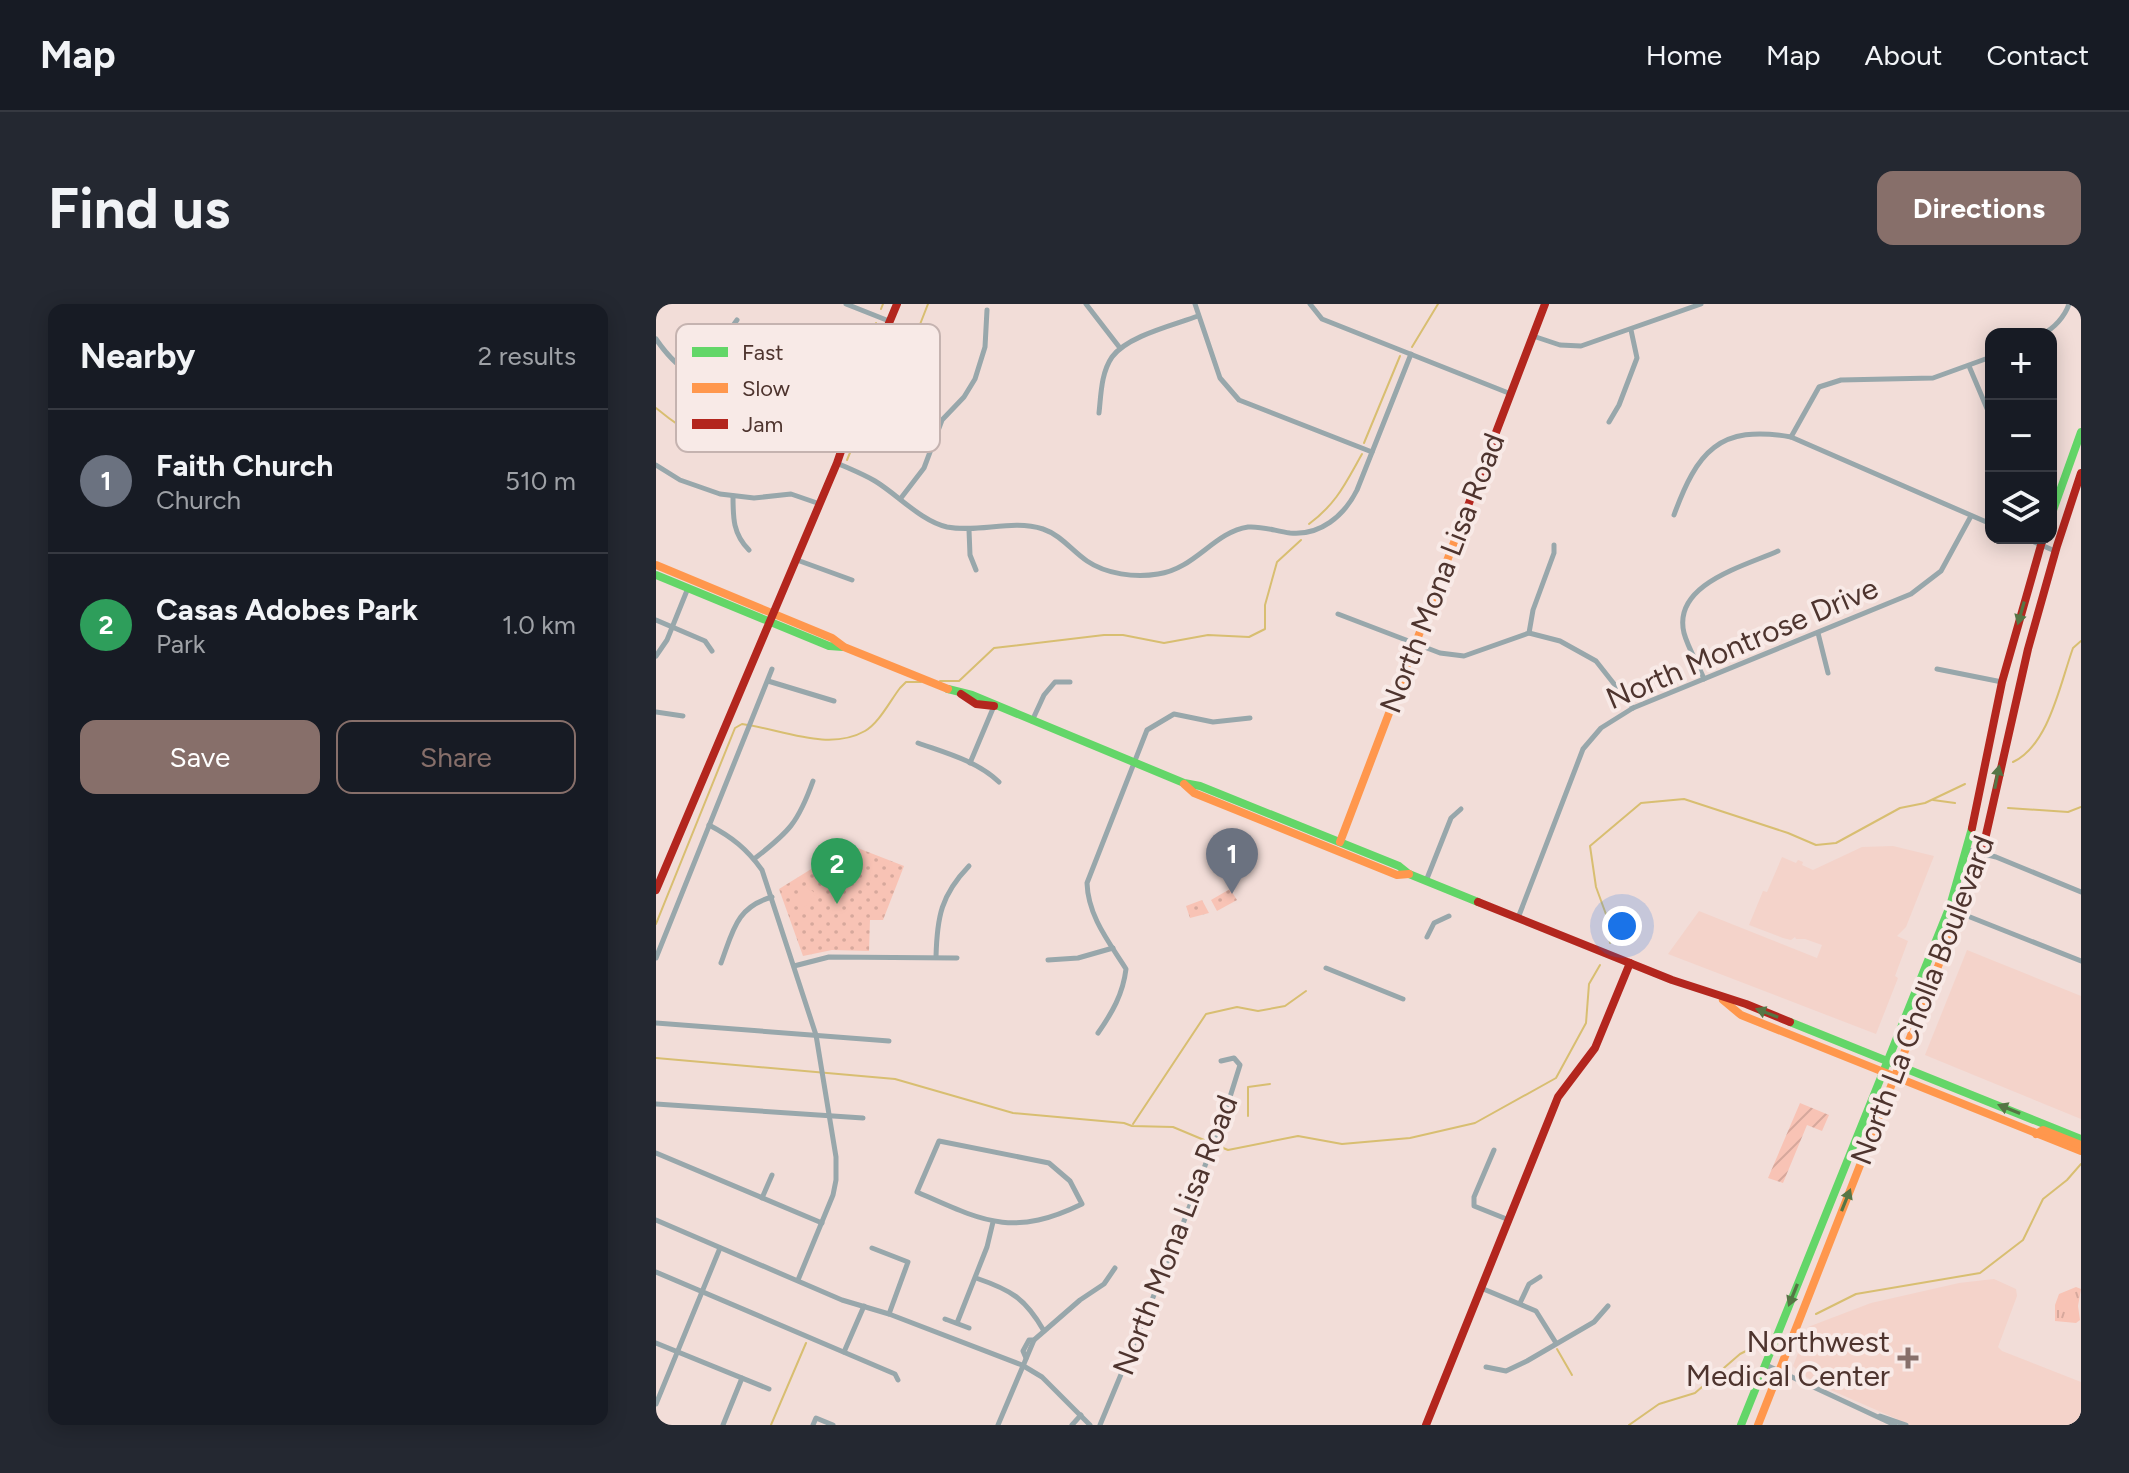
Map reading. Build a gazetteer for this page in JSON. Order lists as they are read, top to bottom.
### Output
{
  "streets": {
    "main road": ["North Mona Lisa Road", "North La Cholla Boulevard"],
    "street": ["North Montrose Drive"]
  },
  "places": {
    "health": ["Northwest Medical Center"]
  },
  "legend": ["Fast", "Slow", "Jam"],
  "page": {
    "header": "Map",
    "nav": [
      "Home",
      "Map",
      "About",
      "Contact"
    ],
    "buttons": [
      "Directions",
      ["Save", "Share"]
    ],
    "title": "Find us",
    "heading": ["Nearby", "2 results"],
    "map_buttons": ["+", "−"],
    "list": [
      {
        "mark": "1",
        "name": "Faith Church",
        "note": "Church",
        "value": "510 m"
      },
      {
        "mark": "2",
        "name": "Casas Adobes Park",
        "note": "Park",
        "value": "1.0 km"
      }
    ],
    "pins": ["1", "2"]
  }
}
